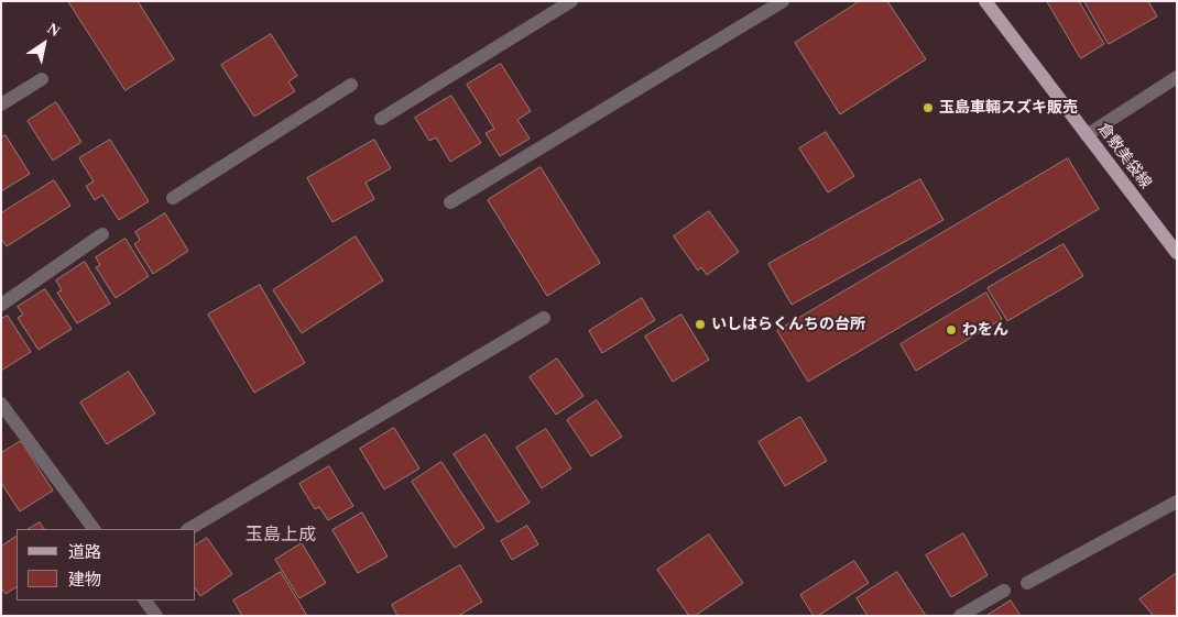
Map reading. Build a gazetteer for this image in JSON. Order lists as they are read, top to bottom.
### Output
{
  "streets": {
    "main road": ["倉敷美袋線"]
  },
  "districts": ["玉島上成"],
  "places": ["玉島車輛スズキ販売", "いしはらくんちの台所", "わをん"],
  "legend": ["道路", "建物"],
  "north": "top right"
}
